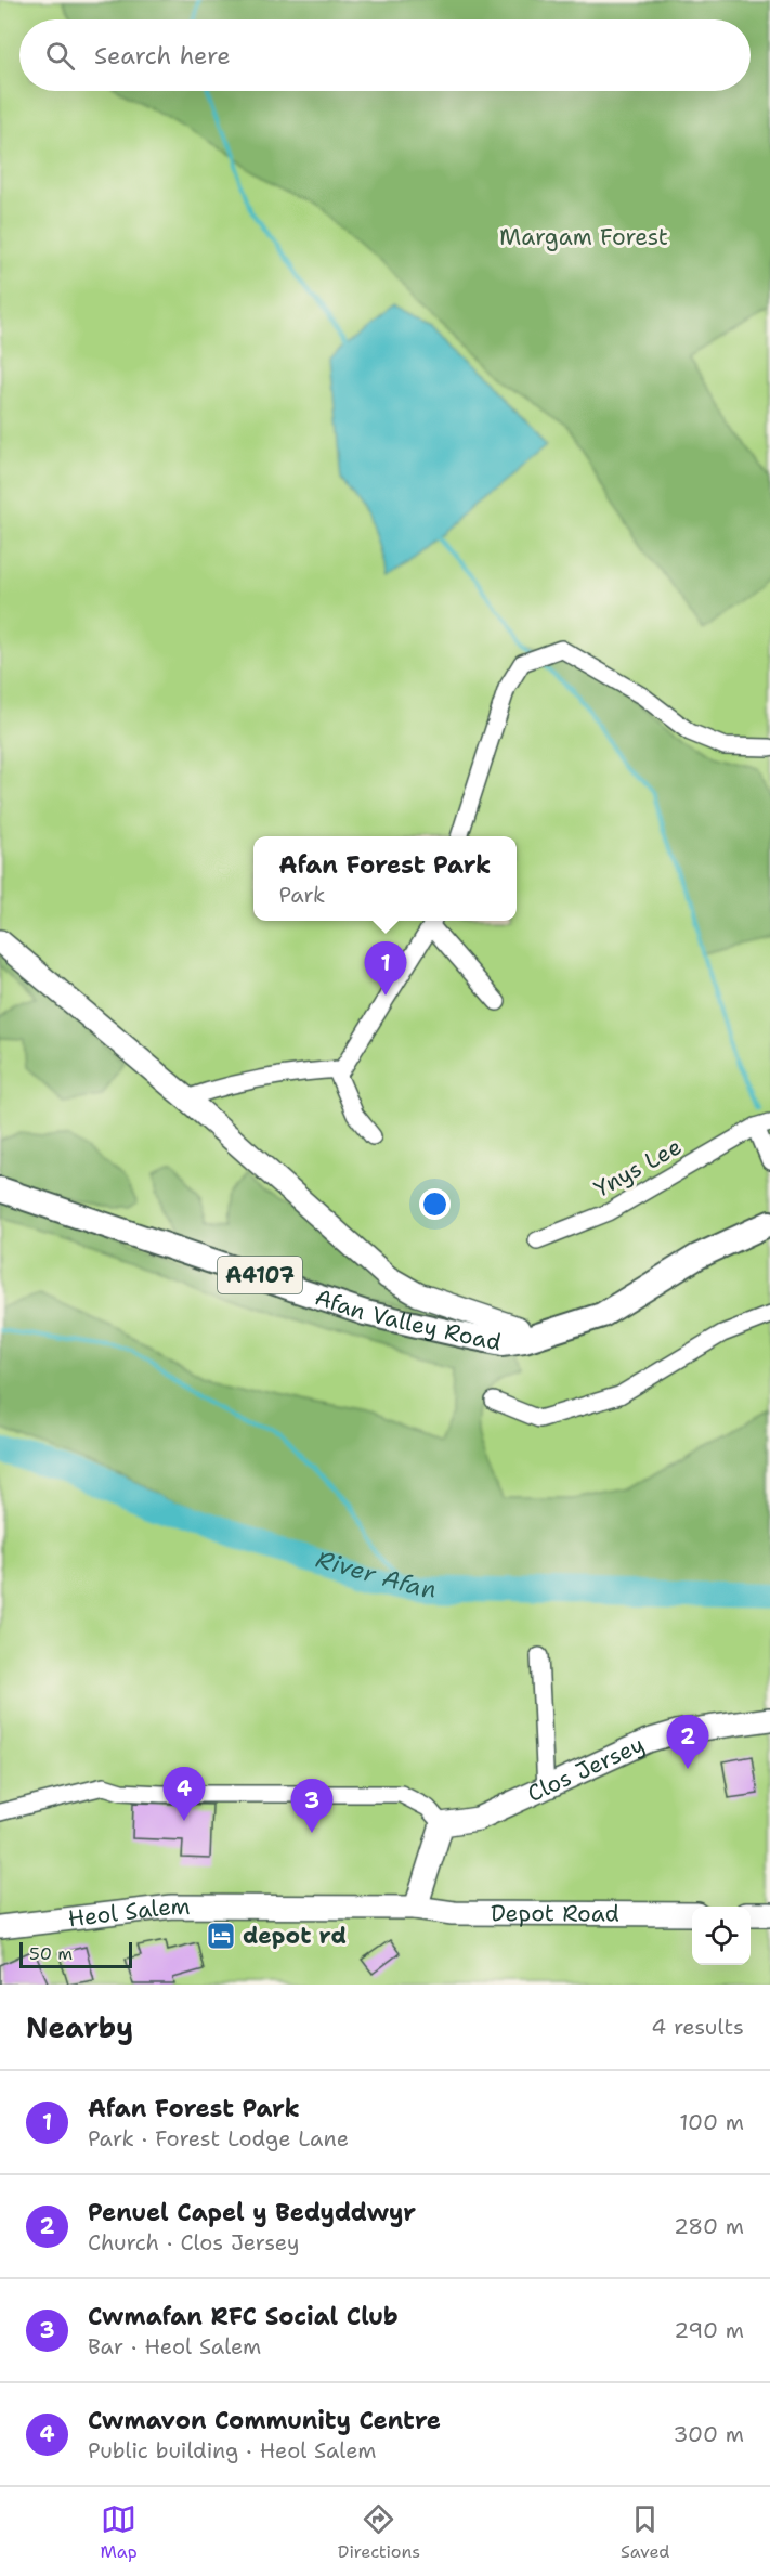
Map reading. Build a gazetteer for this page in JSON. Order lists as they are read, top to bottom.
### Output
{
  "streets": {
    "main road": [
      "A4107",
      "Afan Valley Road",
      "Clos Jersey",
      "Heol Salem",
      "Depot Road"
    ],
    "street": ["Ynys Lee"]
  },
  "crossings": [
    ["A4107", "Afan Valley Road"],
    ["Heol Salem", "Depot Road"]
  ],
  "water": ["River Afan"],
  "parks": ["Margam Forest"],
  "places": {
    "hotel": ["depot rd"]
  },
  "scale_bar": "50 m",
  "page": {
    "search": "Search here",
    "popup": ["Afan Forest Park", "Park"],
    "pins": [
      "1",
      "2",
      "4",
      "3"
    ],
    "scale": "50 m",
    "heading": ["Nearby", "4 results"],
    "list": [
      {
        "mark": "1",
        "name": "Afan Forest Park",
        "note": "Park · Forest Lodge Lane",
        "value": "100 m"
      },
      {
        "mark": "2",
        "name": "Penuel Capel y Bedyddwyr",
        "note": "Church · Clos Jersey",
        "value": "280 m"
      },
      {
        "mark": "3",
        "name": "Cwmafan RFC Social Club",
        "note": "Bar · Heol Salem",
        "value": "290 m"
      },
      {
        "mark": "4",
        "name": "Cwmavon Community Centre",
        "note": "Public building · Heol Salem",
        "value": "300 m"
      }
    ],
    "nav": ["Map", "Directions", "Saved"]
  }
}
